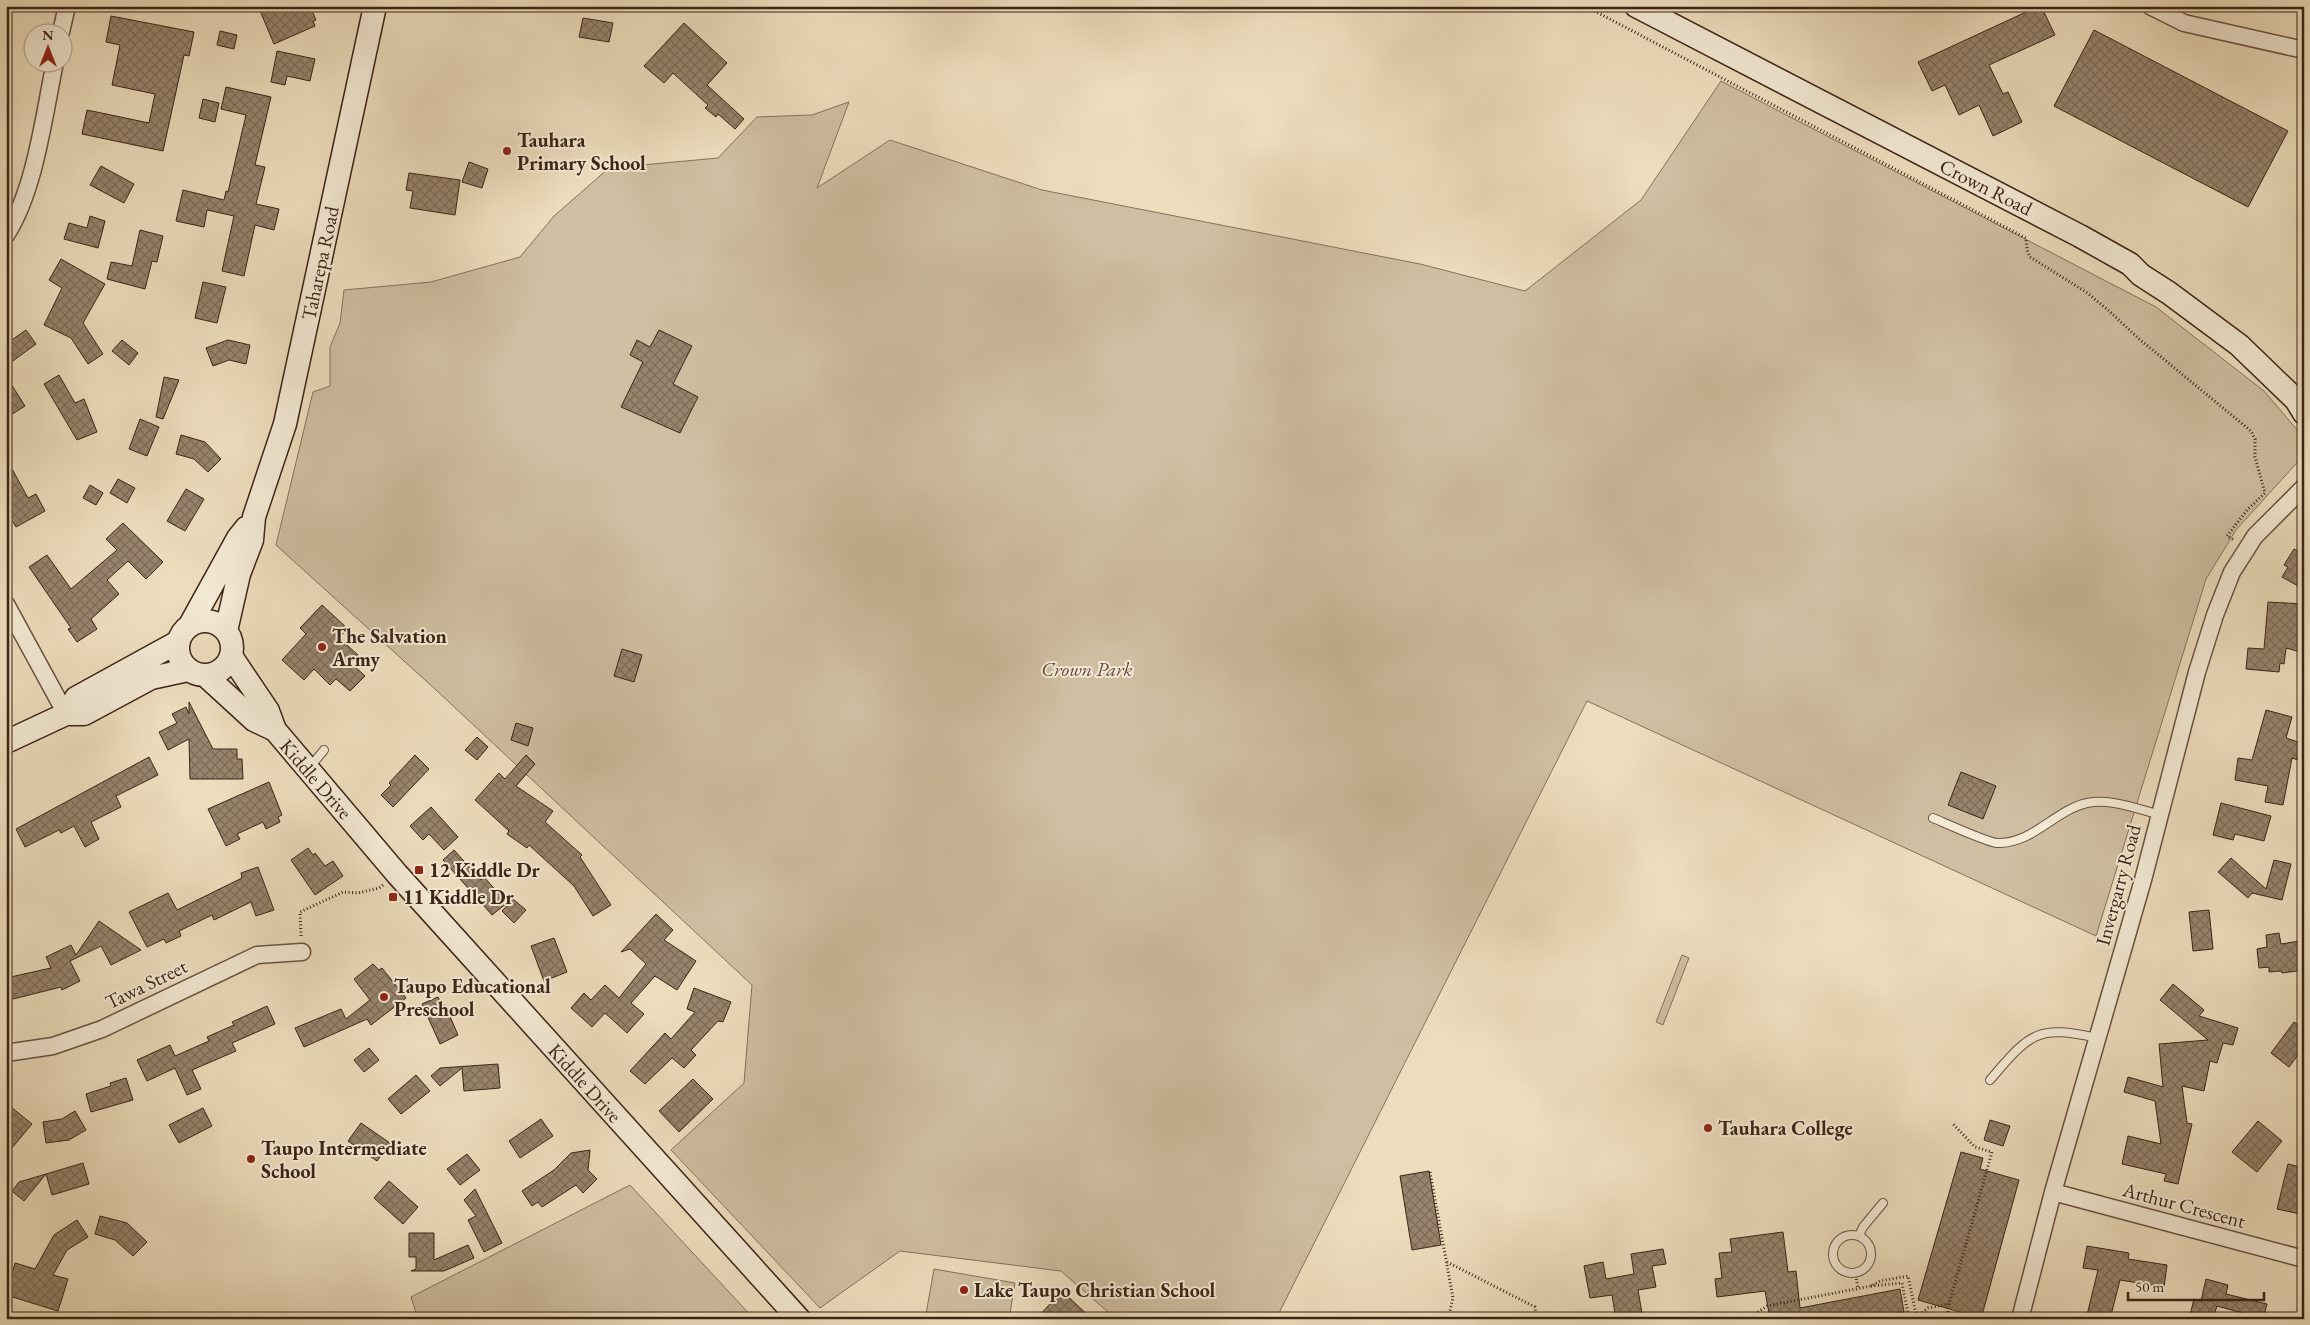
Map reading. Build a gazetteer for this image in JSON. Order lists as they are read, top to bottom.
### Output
{
  "streets": {
    "street": [
      "Crown Road",
      "Taharepa Road",
      "Kiddle Drive",
      "Invergarry Road",
      "Tawa Street",
      "Arthur Crescent"
    ]
  },
  "crossings": [
    ["Taharepa Road", "Kiddle Drive"],
    ["Invergarry Road", "Arthur Crescent"]
  ],
  "parks": ["Crown Park"],
  "places": {
    "other": [
      "Tauhara Primary School",
      "The Salvation Army",
      "Taupo Educational Preschool",
      "Tauhara College",
      "Taupo Intermediate School",
      "Lake Taupo Christian School"
    ],
    "transit": ["12 Kiddle Dr", "11 Kiddle Dr"]
  },
  "scale_bar": "50 m",
  "north": "top"
}
